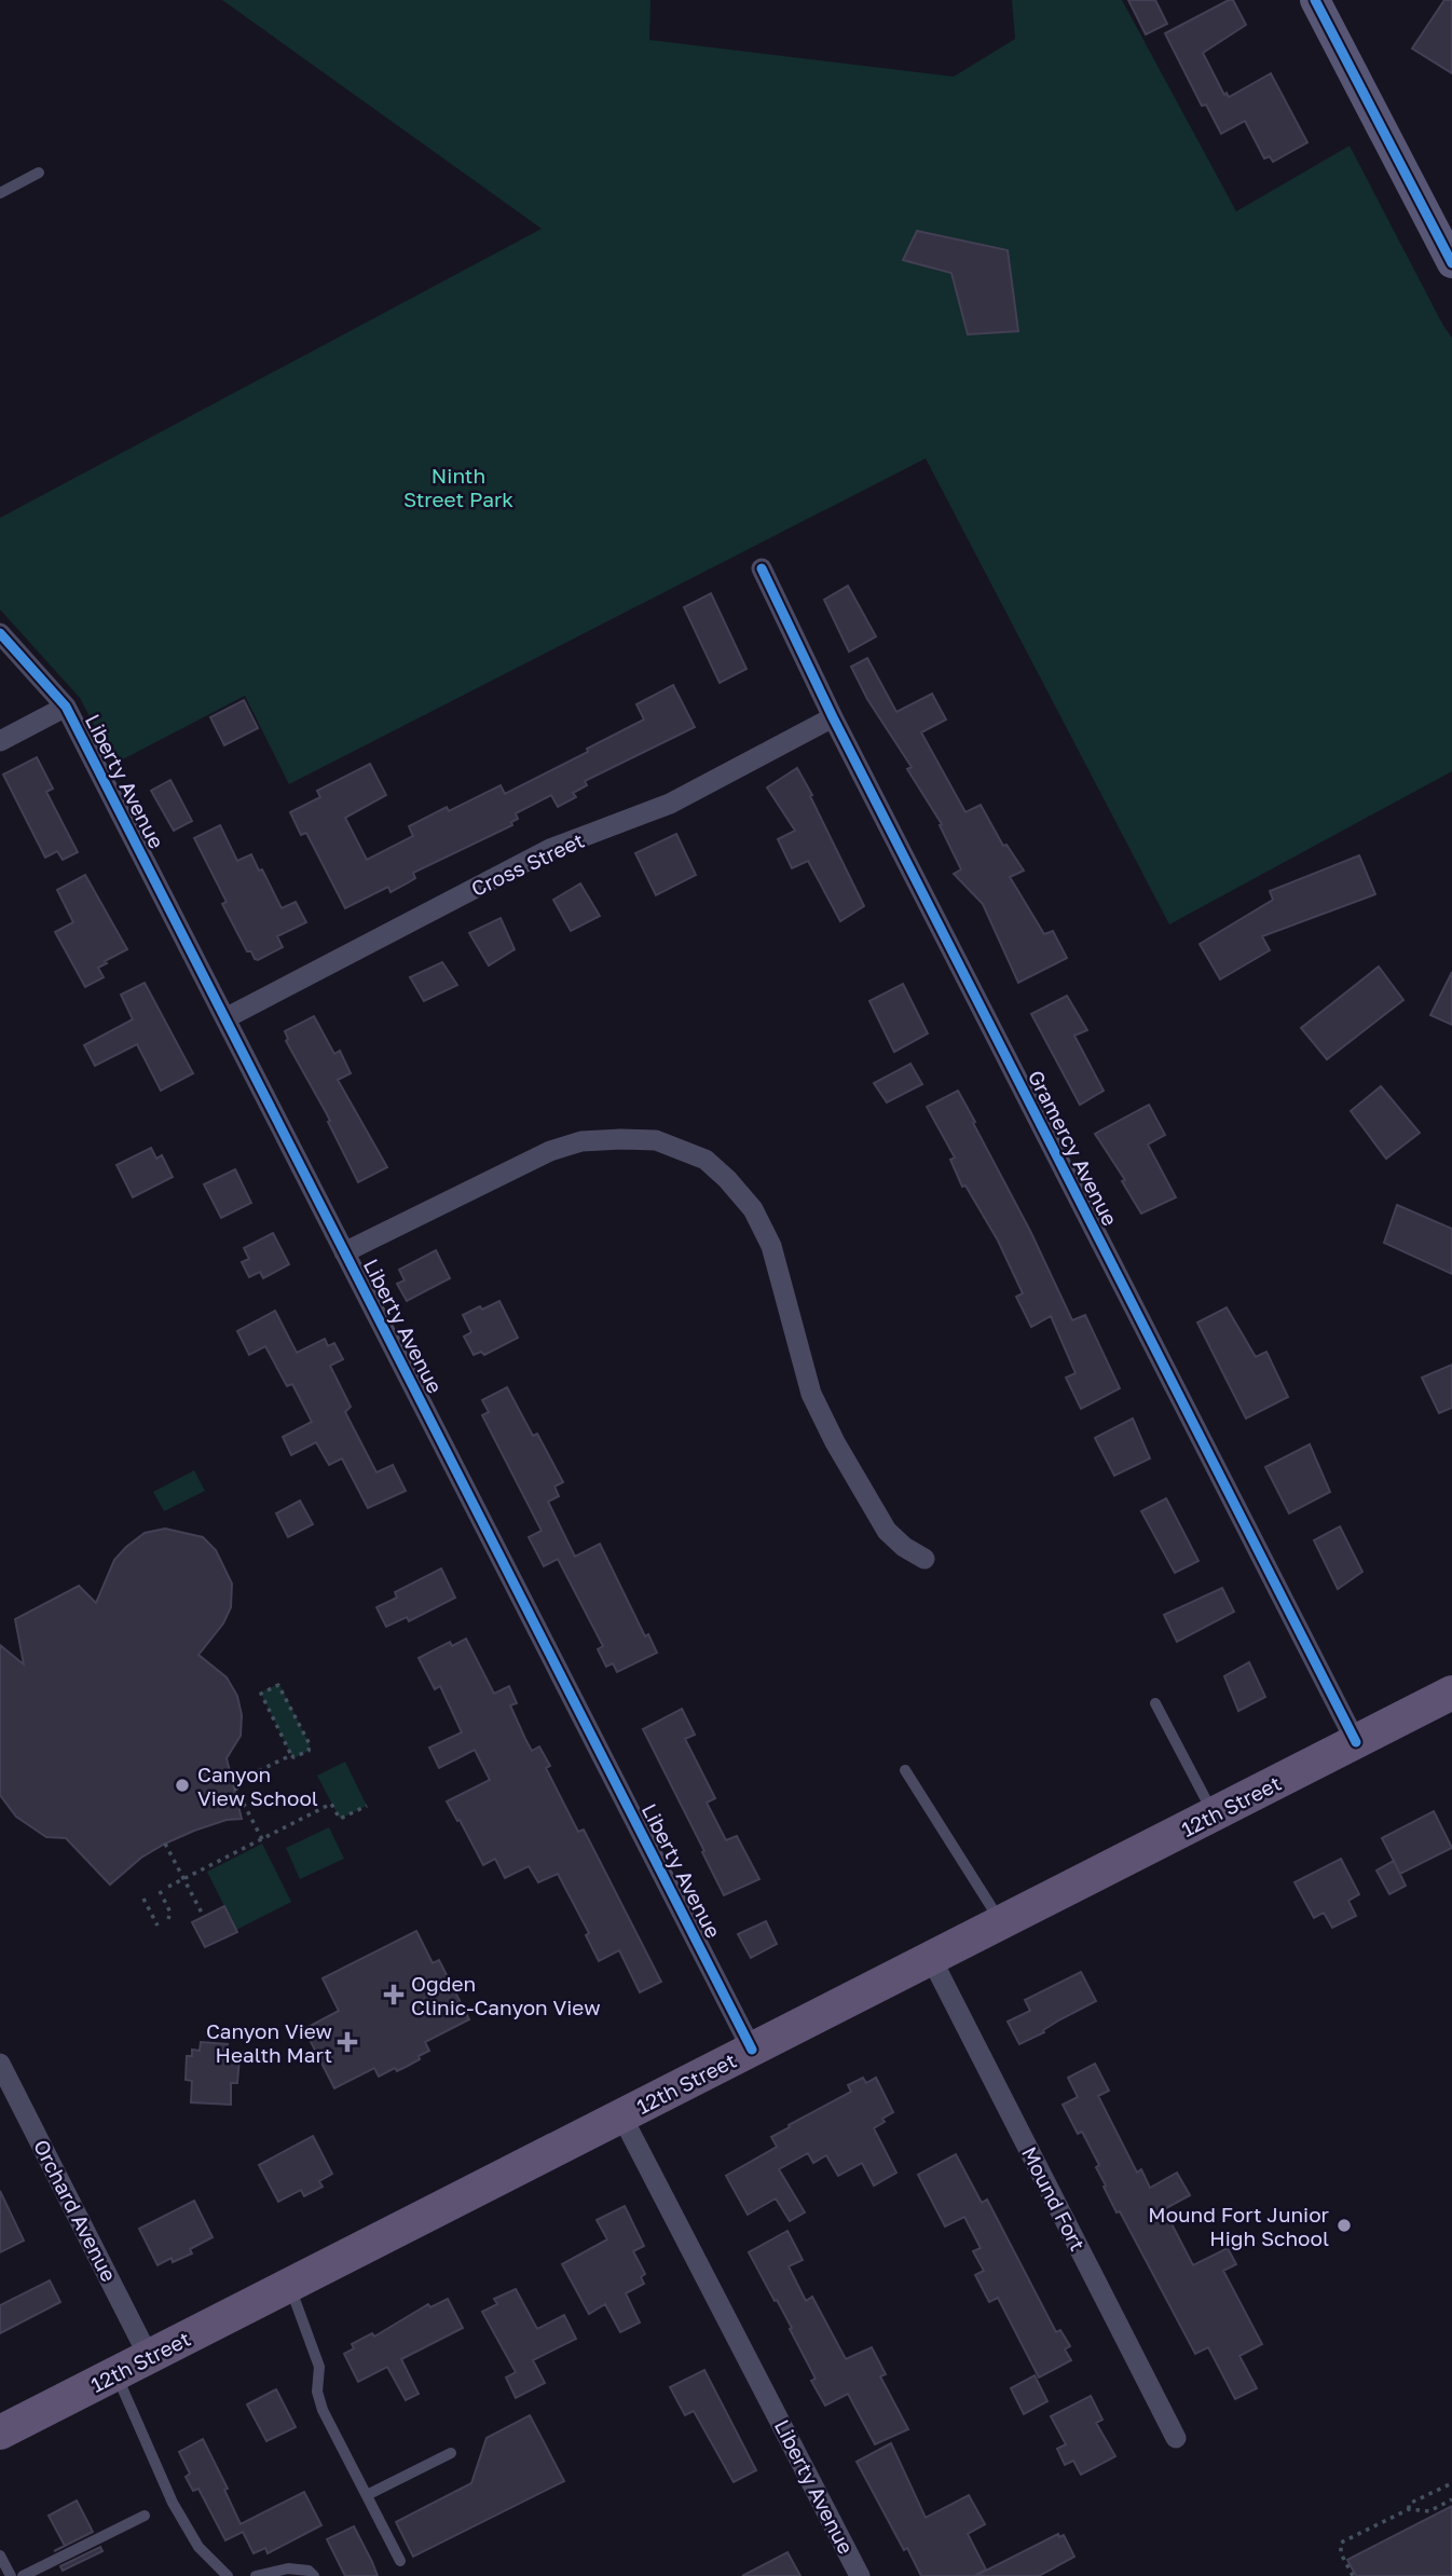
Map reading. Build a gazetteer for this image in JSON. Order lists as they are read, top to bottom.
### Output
{
  "streets": {
    "main road": ["12th Street"],
    "street": [
      "Liberty Avenue",
      "Cross Street",
      "Gramercy Avenue",
      "Mound Fort",
      "Orchard Avenue"
    ]
  },
  "crossings": [
    ["Liberty Avenue", "Cross Street"],
    ["Liberty Avenue", "12th Street"],
    ["Cross Street", "Gramercy Avenue"],
    ["Gramercy Avenue", "12th Street"],
    ["12th Street", "Mound Fort"],
    ["12th Street", "Orchard Avenue"]
  ],
  "parks": ["Ninth Street Park"],
  "places": {
    "other": ["Canyon View School", "Mound Fort Junior High School"],
    "health": ["Ogden Clinic-Canyon View", "Canyon View Health Mart"]
  }
}
